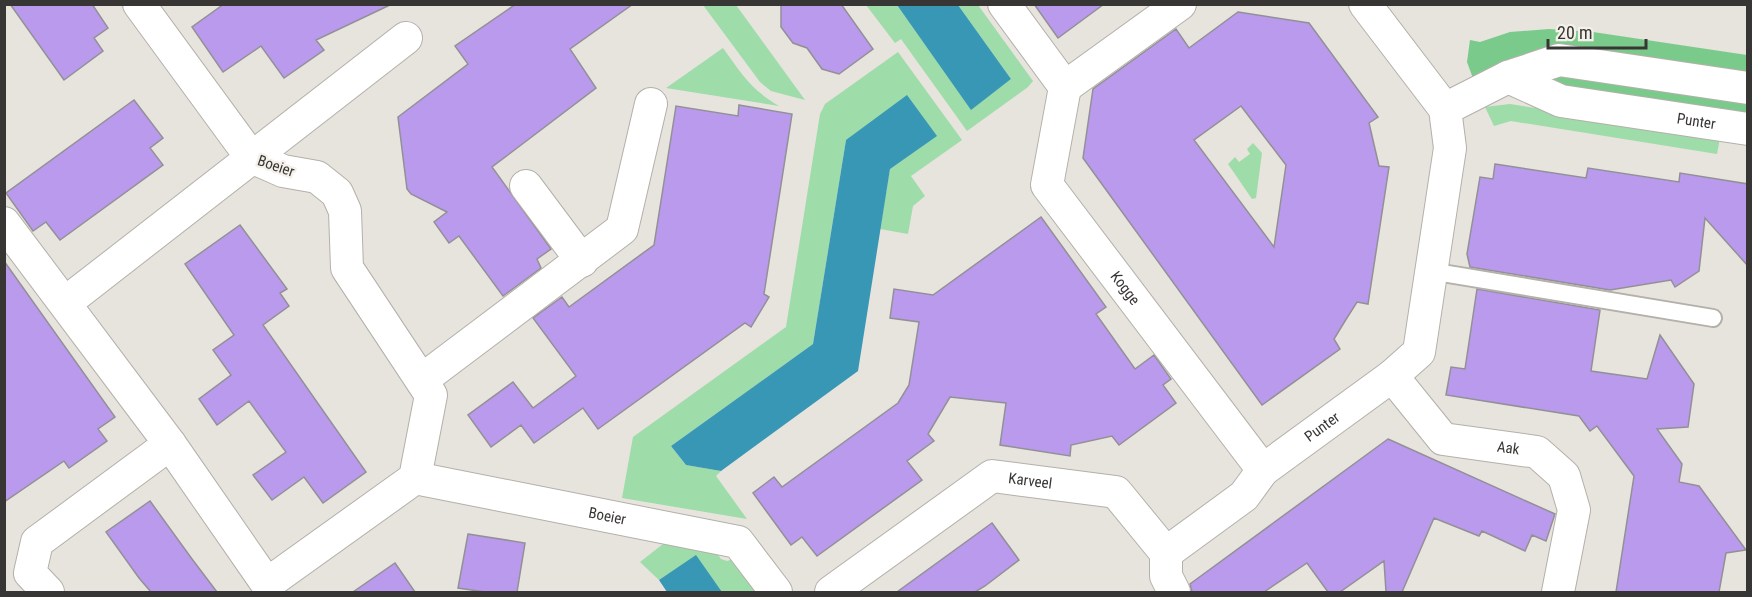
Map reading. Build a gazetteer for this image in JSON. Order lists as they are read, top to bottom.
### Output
{
  "streets": {
    "street": [
      "Punter",
      "Boeier",
      "Kogge",
      "Aak",
      "Karveel"
    ]
  },
  "crossings": [
    ["Punter", "Kogge"],
    ["Punter", "Aak"],
    ["Punter", "Karveel"]
  ],
  "scale_bar": "20 m"
}
